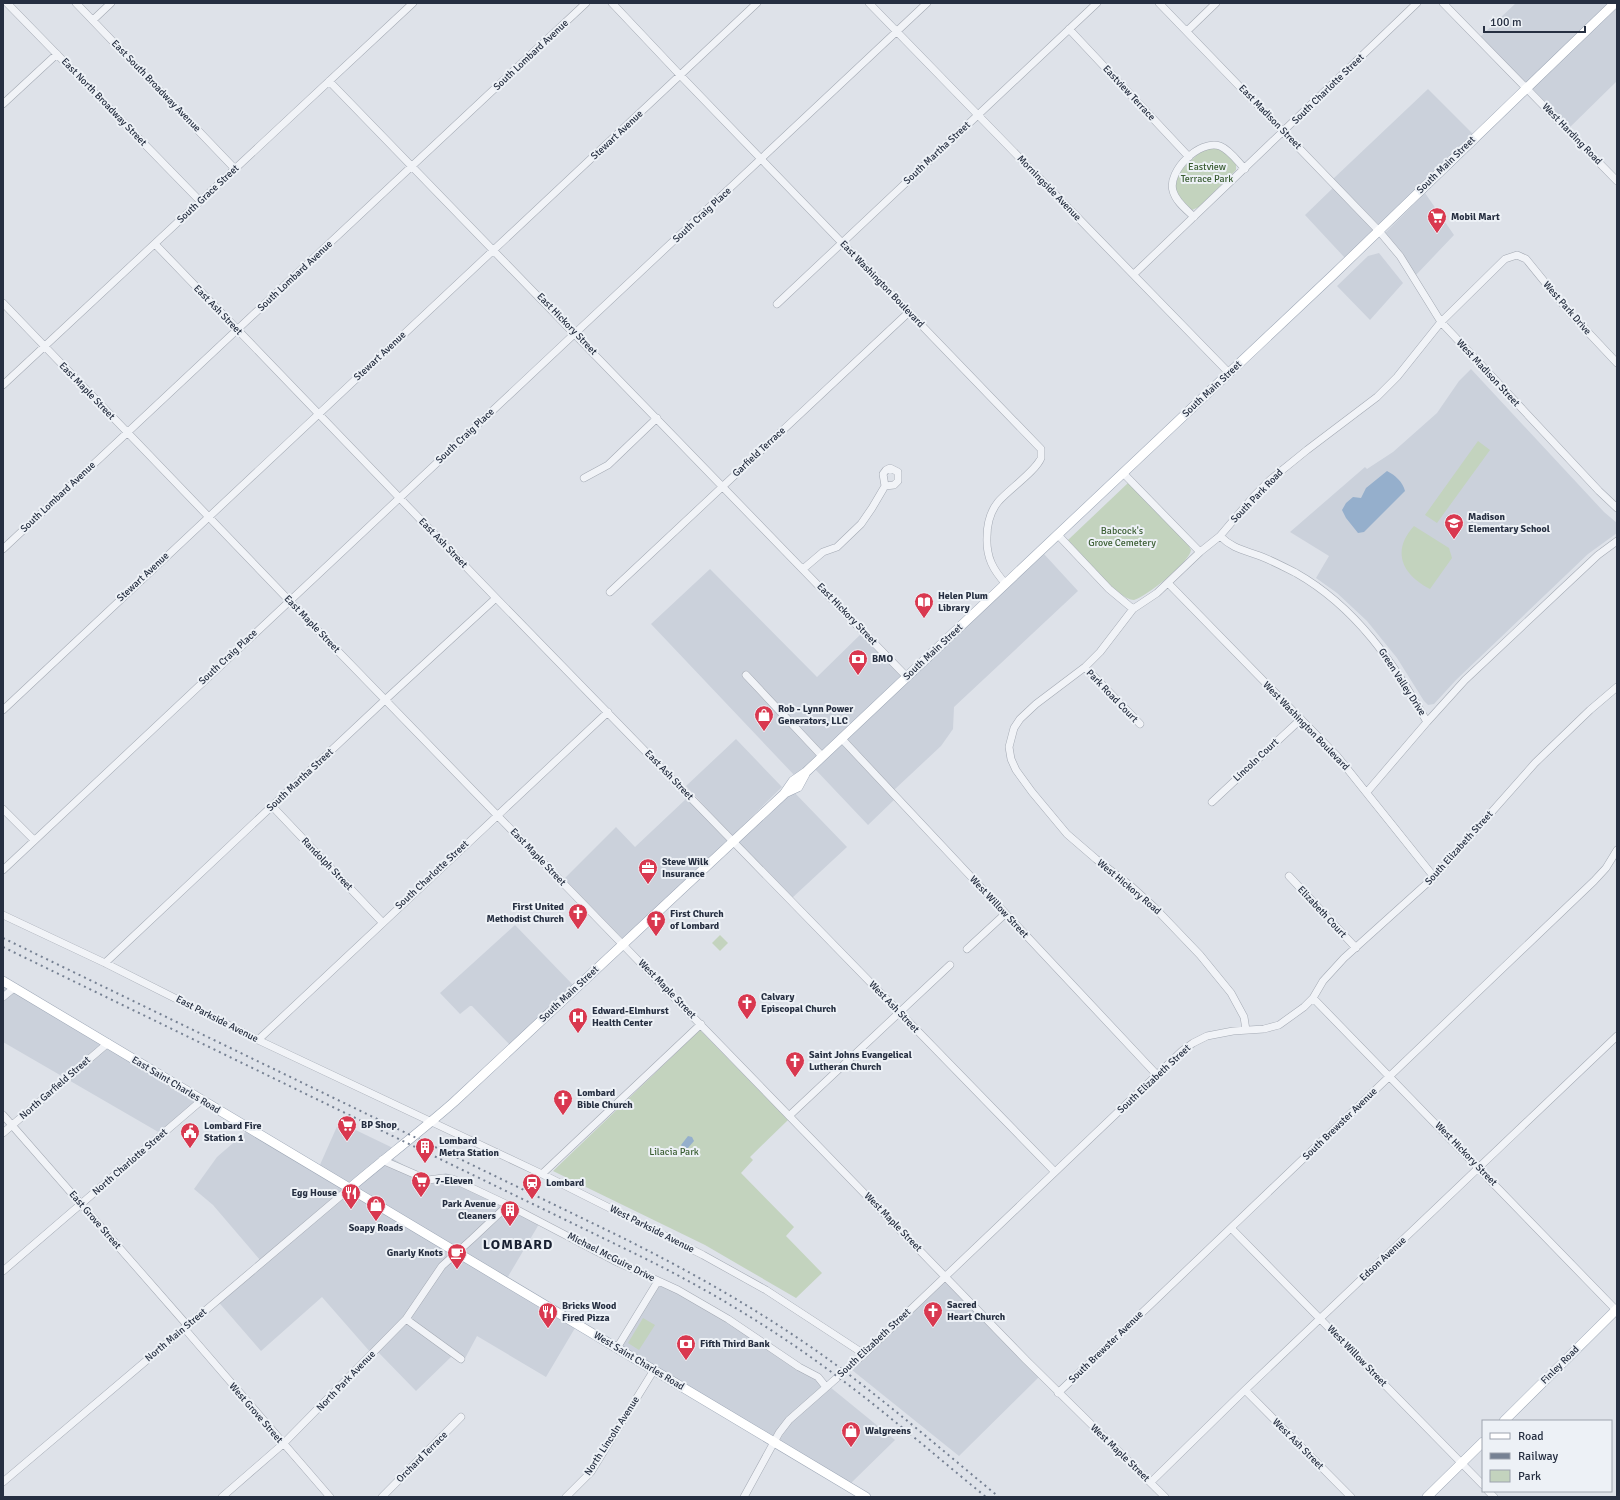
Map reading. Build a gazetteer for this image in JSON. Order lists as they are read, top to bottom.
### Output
{
  "streets": {
    "main road": [
      "South Main Street",
      "East Saint Charles Road",
      "West Saint Charles Road",
      "Finley Road"
    ],
    "street": [
      "South Lombard Avenue",
      "East South Broadway Avenue",
      "South Charlotte Street",
      "Eastview Terrace",
      "East North Broadway Street",
      "East Madison Street",
      "West Harding Road",
      "Stewart Avenue",
      "South Martha Street",
      "Morningside Avenue",
      "South Grace Street",
      "South Craig Place",
      "East Washington Boulevard",
      "West Park Drive",
      "East Ash Street",
      "East Hickory Street",
      "West Madison Street",
      "East Maple Street",
      "Garfield Terrace",
      "South Park Road",
      "Green Valley Drive",
      "Park Road Court",
      "West Washington Boulevard",
      "Lincoln Court",
      "South Elizabeth Street",
      "Randolph Street",
      "West Hickory Road",
      "West Willow Street",
      "Elizabeth Court",
      "West Maple Street",
      "West Ash Street",
      "East Parkside Avenue",
      "North Garfield Street",
      "South Brewster Avenue",
      "West Hickory Street",
      "North Charlotte Street",
      "East Grove Street",
      "West Parkside Avenue",
      "Michael McGuire Drive",
      "Edson Avenue",
      "North Main Street",
      "North Park Avenue",
      "West Grove Street",
      "North Lincoln Avenue",
      "Orchard Terrace"
    ]
  },
  "crossings": [
    ["South Lombard Avenue", "East Ash Street"],
    ["South Lombard Avenue", "East Hickory Street"],
    ["South Lombard Avenue", "East Maple Street"],
    ["East South Broadway Avenue", "South Grace Street"],
    ["South Charlotte Street", "East Madison Street"],
    ["South Charlotte Street", "Morningside Avenue"],
    ["South Charlotte Street", "East Ash Street"],
    ["South Charlotte Street", "East Maple Street"],
    ["South Charlotte Street", "Randolph Street"],
    ["South Charlotte Street", "East Parkside Avenue"],
    ["Eastview Terrace", "South Martha Street"],
    ["East North Broadway Street", "South Grace Street"],
    ["East Madison Street", "South Main Street"],
    ["East Madison Street", "West Madison Street"],
    ["West Harding Road", "South Main Street"],
    ["Stewart Avenue", "East Washington Boulevard"],
    ["Stewart Avenue", "East Ash Street"],
    ["Stewart Avenue", "East Hickory Street"],
    ["Stewart Avenue", "East Maple Street"],
    ["South Martha Street", "Morningside Avenue"],
    ["South Martha Street", "East Washington Boulevard"],
    ["South Martha Street", "East Ash Street"],
    ["South Martha Street", "East Maple Street"],
    ["South Martha Street", "Randolph Street"],
    ["South Martha Street", "East Parkside Avenue"],
    ["South Main Street", "Morningside Avenue"],
    ["South Main Street", "East Washington Boulevard"],
    ["South Main Street", "East Ash Street"],
    ["South Main Street", "East Hickory Street"],
    ["South Main Street", "West Madison Street"],
    ["South Main Street", "East Maple Street"],
    ["South Main Street", "West Willow Street"],
    ["South Main Street", "West Maple Street"],
    ["South Main Street", "West Ash Street"],
    ["South Main Street", "East Parkside Avenue"],
    ["South Main Street", "East Saint Charles Road"],
    ["South Main Street", "West Parkside Avenue"],
    ["South Main Street", "Michael McGuire Drive"],
    ["South Main Street", "North Main Street"],
    ["South Main Street", "West Saint Charles Road"],
    ["Morningside Avenue", "South Craig Place"],
    ["South Grace Street", "East Ash Street"],
    ["South Grace Street", "East Hickory Street"],
    ["South Grace Street", "East Maple Street"],
    ["South Craig Place", "East Washington Boulevard"],
    ["South Craig Place", "East Ash Street"],
    ["South Craig Place", "East Hickory Street"],
    ["South Craig Place", "East Maple Street"],
    ["East Washington Boulevard", "Garfield Terrace"],
    ["West Park Drive", "South Park Road"],
    ["East Ash Street", "West Ash Street"],
    ["East Hickory Street", "Garfield Terrace"],
    ["West Madison Street", "South Park Road"],
    ["East Maple Street", "West Maple Street"],
    ["South Park Road", "Green Valley Drive"],
    ["South Park Road", "Park Road Court"],
    ["South Park Road", "West Washington Boulevard"],
    ["South Park Road", "West Hickory Road"],
    ["Green Valley Drive", "West Washington Boulevard"],
    ["West Washington Boulevard", "Lincoln Court"],
    ["West Washington Boulevard", "South Elizabeth Street"],
    ["South Elizabeth Street", "West Hickory Road"],
    ["South Elizabeth Street", "West Willow Street"],
    ["South Elizabeth Street", "Elizabeth Court"],
    ["South Elizabeth Street", "West Maple Street"],
    ["South Elizabeth Street", "West Ash Street"],
    ["South Elizabeth Street", "West Hickory Street"],
    ["South Elizabeth Street", "West Parkside Avenue"],
    ["South Elizabeth Street", "Michael McGuire Drive"],
    ["South Elizabeth Street", "West Saint Charles Road"],
    ["West Willow Street", "South Brewster Avenue"],
    ["West Willow Street", "Edson Avenue"],
    ["West Maple Street", "South Brewster Avenue"],
    ["West Maple Street", "Edson Avenue"],
    ["West Ash Street", "Edson Avenue"],
    ["East Parkside Avenue", "West Parkside Avenue"],
    ["East Saint Charles Road", "North Garfield Street"],
    ["East Saint Charles Road", "North Charlotte Street"],
    ["East Saint Charles Road", "North Main Street"],
    ["East Saint Charles Road", "West Saint Charles Road"],
    ["North Garfield Street", "East Grove Street"],
    ["South Brewster Avenue", "West Hickory Street"],
    ["West Hickory Street", "Edson Avenue"],
    ["West Hickory Street", "Finley Road"],
    ["North Charlotte Street", "East Grove Street"],
    ["East Grove Street", "North Main Street"],
    ["East Grove Street", "West Grove Street"],
    ["Michael McGuire Drive", "North Park Avenue"],
    ["North Main Street", "West Saint Charles Road"],
    ["North Main Street", "West Grove Street"],
    ["West Saint Charles Road", "North Park Avenue"],
    ["West Saint Charles Road", "North Lincoln Avenue"],
    ["North Park Avenue", "West Grove Street"]
  ],
  "districts": ["LOMBARD"],
  "parks": ["Eastview Terrace Park", "Babcock's Grove Cemetery", "Lilacia Park"],
  "places": {
    "supermarket": ["Mobil Mart", "BP Shop", "7-Eleven"],
    "school or university": ["Madison Elementary School"],
    "library": ["Helen Plum Library"],
    "bank": ["BMO", "Fifth Third Bank"],
    "shop": ["Rob - Lynn Power Generators, LLC", "Soapy Roads", "Walgreens"],
    "office": ["Steve Wilk Insurance"],
    "church": [
      "First United Methodist Church",
      "First Church of Lombard",
      "Calvary Episcopal Church",
      "Saint Johns Evangelical Lutheran Church",
      "Lombard Bible Church",
      "Sacred Heart Church"
    ],
    "hospital": ["Edward-Elmhurst Health Center"],
    "public building": ["Lombard Fire Station 1"],
    "building": ["Lombard Metra Station", "Park Avenue Cleaners"],
    "station": ["Lombard"],
    "restaurant": ["Egg House", "Bricks Wood Fired Pizza"],
    "cafe": ["Gnarly Knots"]
  },
  "legend": ["Road", "Railway", "Park"],
  "scale_bar": "100 m"
}
